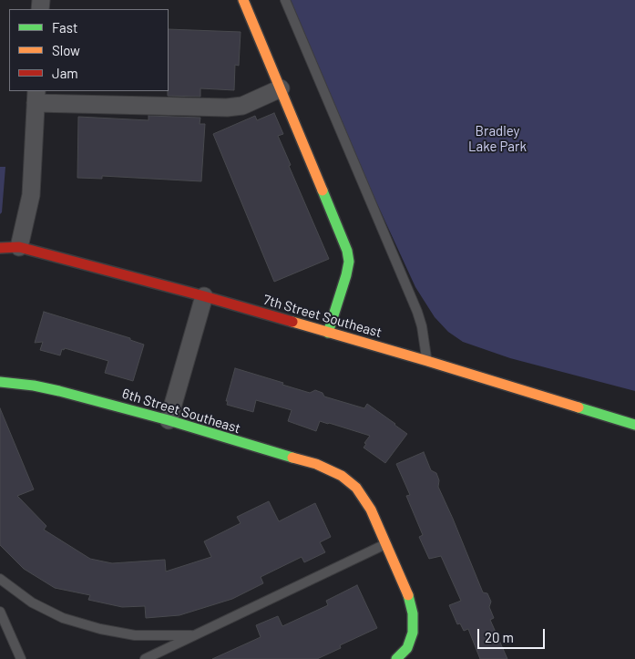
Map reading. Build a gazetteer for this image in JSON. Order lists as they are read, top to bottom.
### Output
{
  "streets": {
    "street": ["7th Street Southeast", "6th Street Southeast"]
  },
  "parks": ["Bradley Lake Park"],
  "legend": ["Fast", "Slow", "Jam"],
  "scale_bar": "20 m"
}
